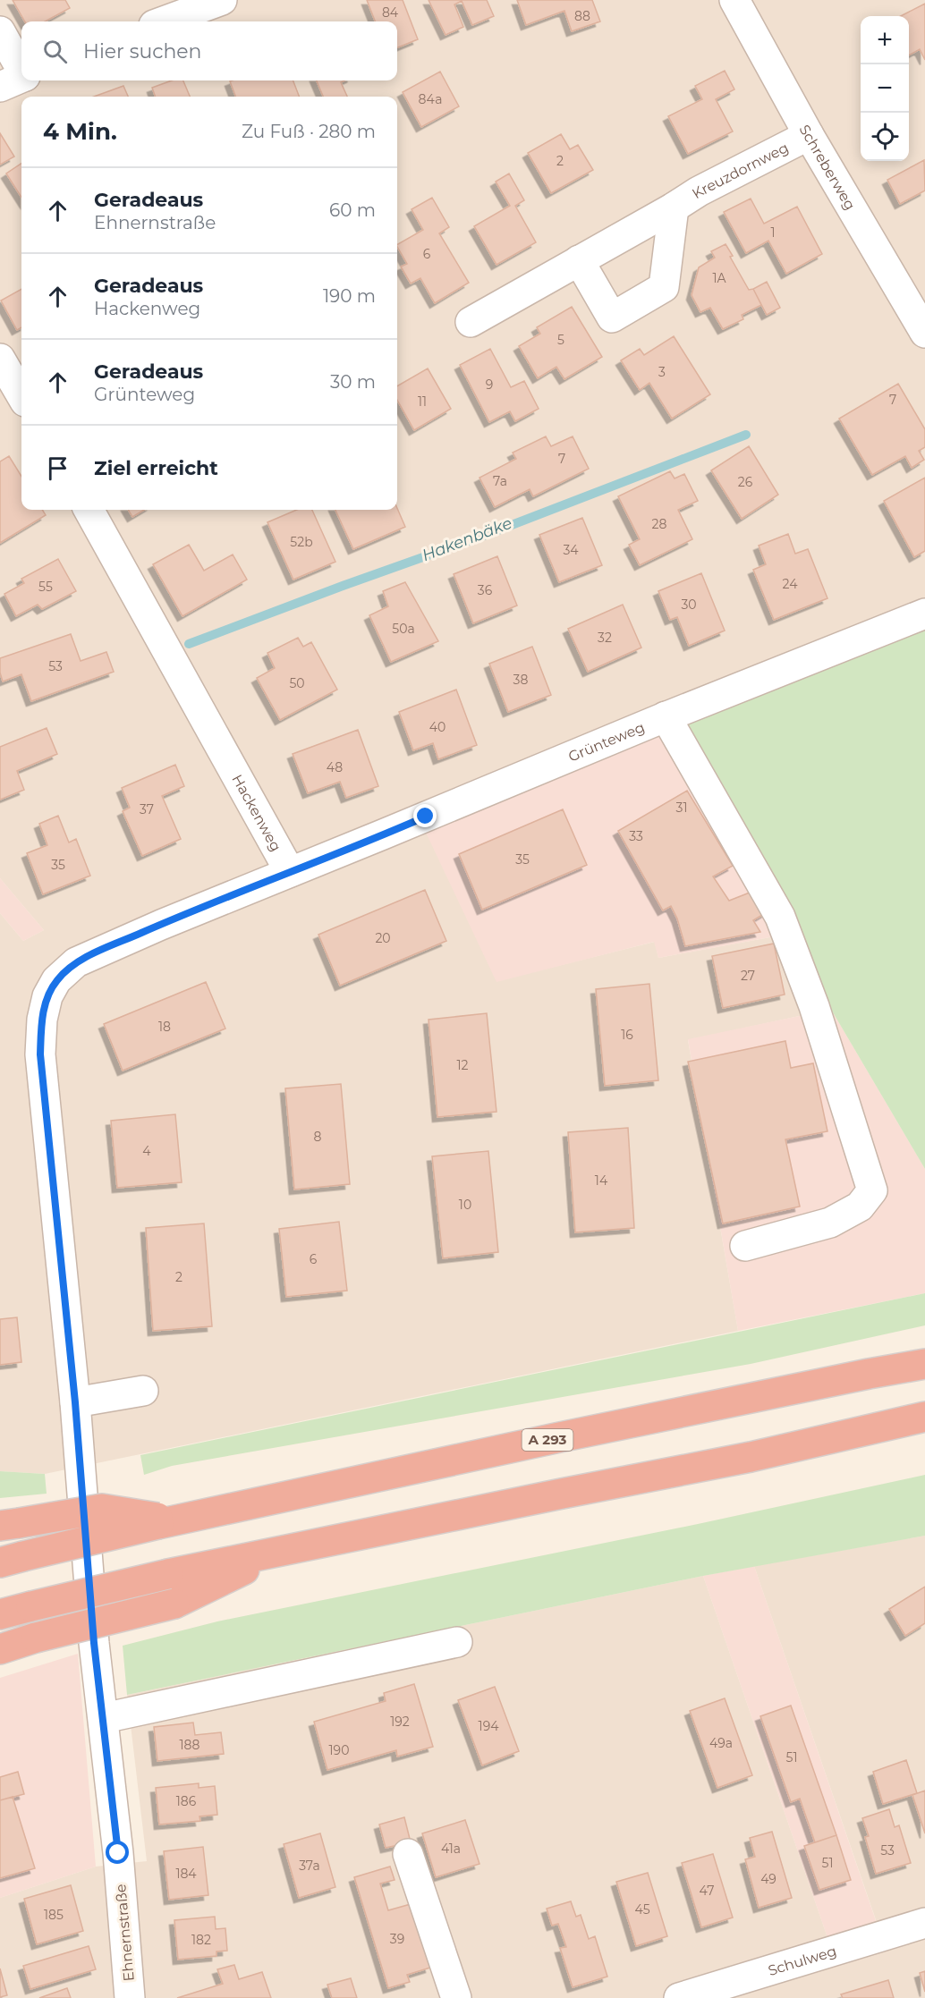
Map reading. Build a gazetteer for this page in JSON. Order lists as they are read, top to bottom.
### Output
{
  "streets": {
    "highway": ["A 293"],
    "street": [
      "Schreberweg",
      "Kreuzdornweg",
      "Grünteweg",
      "Hackenweg",
      "Ehnernstraße",
      "Schulweg"
    ]
  },
  "crossings": [
    ["Schreberweg", "Kreuzdornweg"],
    ["Grünteweg", "Hackenweg"]
  ],
  "water": ["Hakenbäke"],
  "house_numbers": [
    "84",
    "88",
    "84a",
    "2",
    "1",
    "6",
    "1A",
    "5",
    "3",
    "9",
    "7",
    "11",
    "7",
    "7a",
    "26",
    "28",
    "52b",
    "34",
    "24",
    "55",
    "36",
    "30",
    "50a",
    "32",
    "53",
    "38",
    "50",
    "40",
    "48",
    "31",
    "37",
    "33",
    "35",
    "35",
    "20",
    "27",
    "18",
    "16",
    "12",
    "8",
    "4",
    "14",
    "10",
    "6",
    "2",
    "192",
    "194",
    "49a",
    "188",
    "190",
    "51",
    "186",
    "41a",
    "53",
    "51",
    "37a",
    "184",
    "49",
    "47",
    "45",
    "185",
    "39",
    "182"
  ],
  "page": {
    "map_buttons": ["+", "−"],
    "search": "Hier suchen",
    "heading": ["4 Min.", "Zu Fuß · 280 m"],
    "list": [
      ["Geradeaus", "Ehnernstraße", "60 m"],
      ["Geradeaus", "Hackenweg", "190 m"],
      ["Geradeaus", "Grünteweg", "30 m"],
      "Ziel erreicht"
    ]
  }
}
